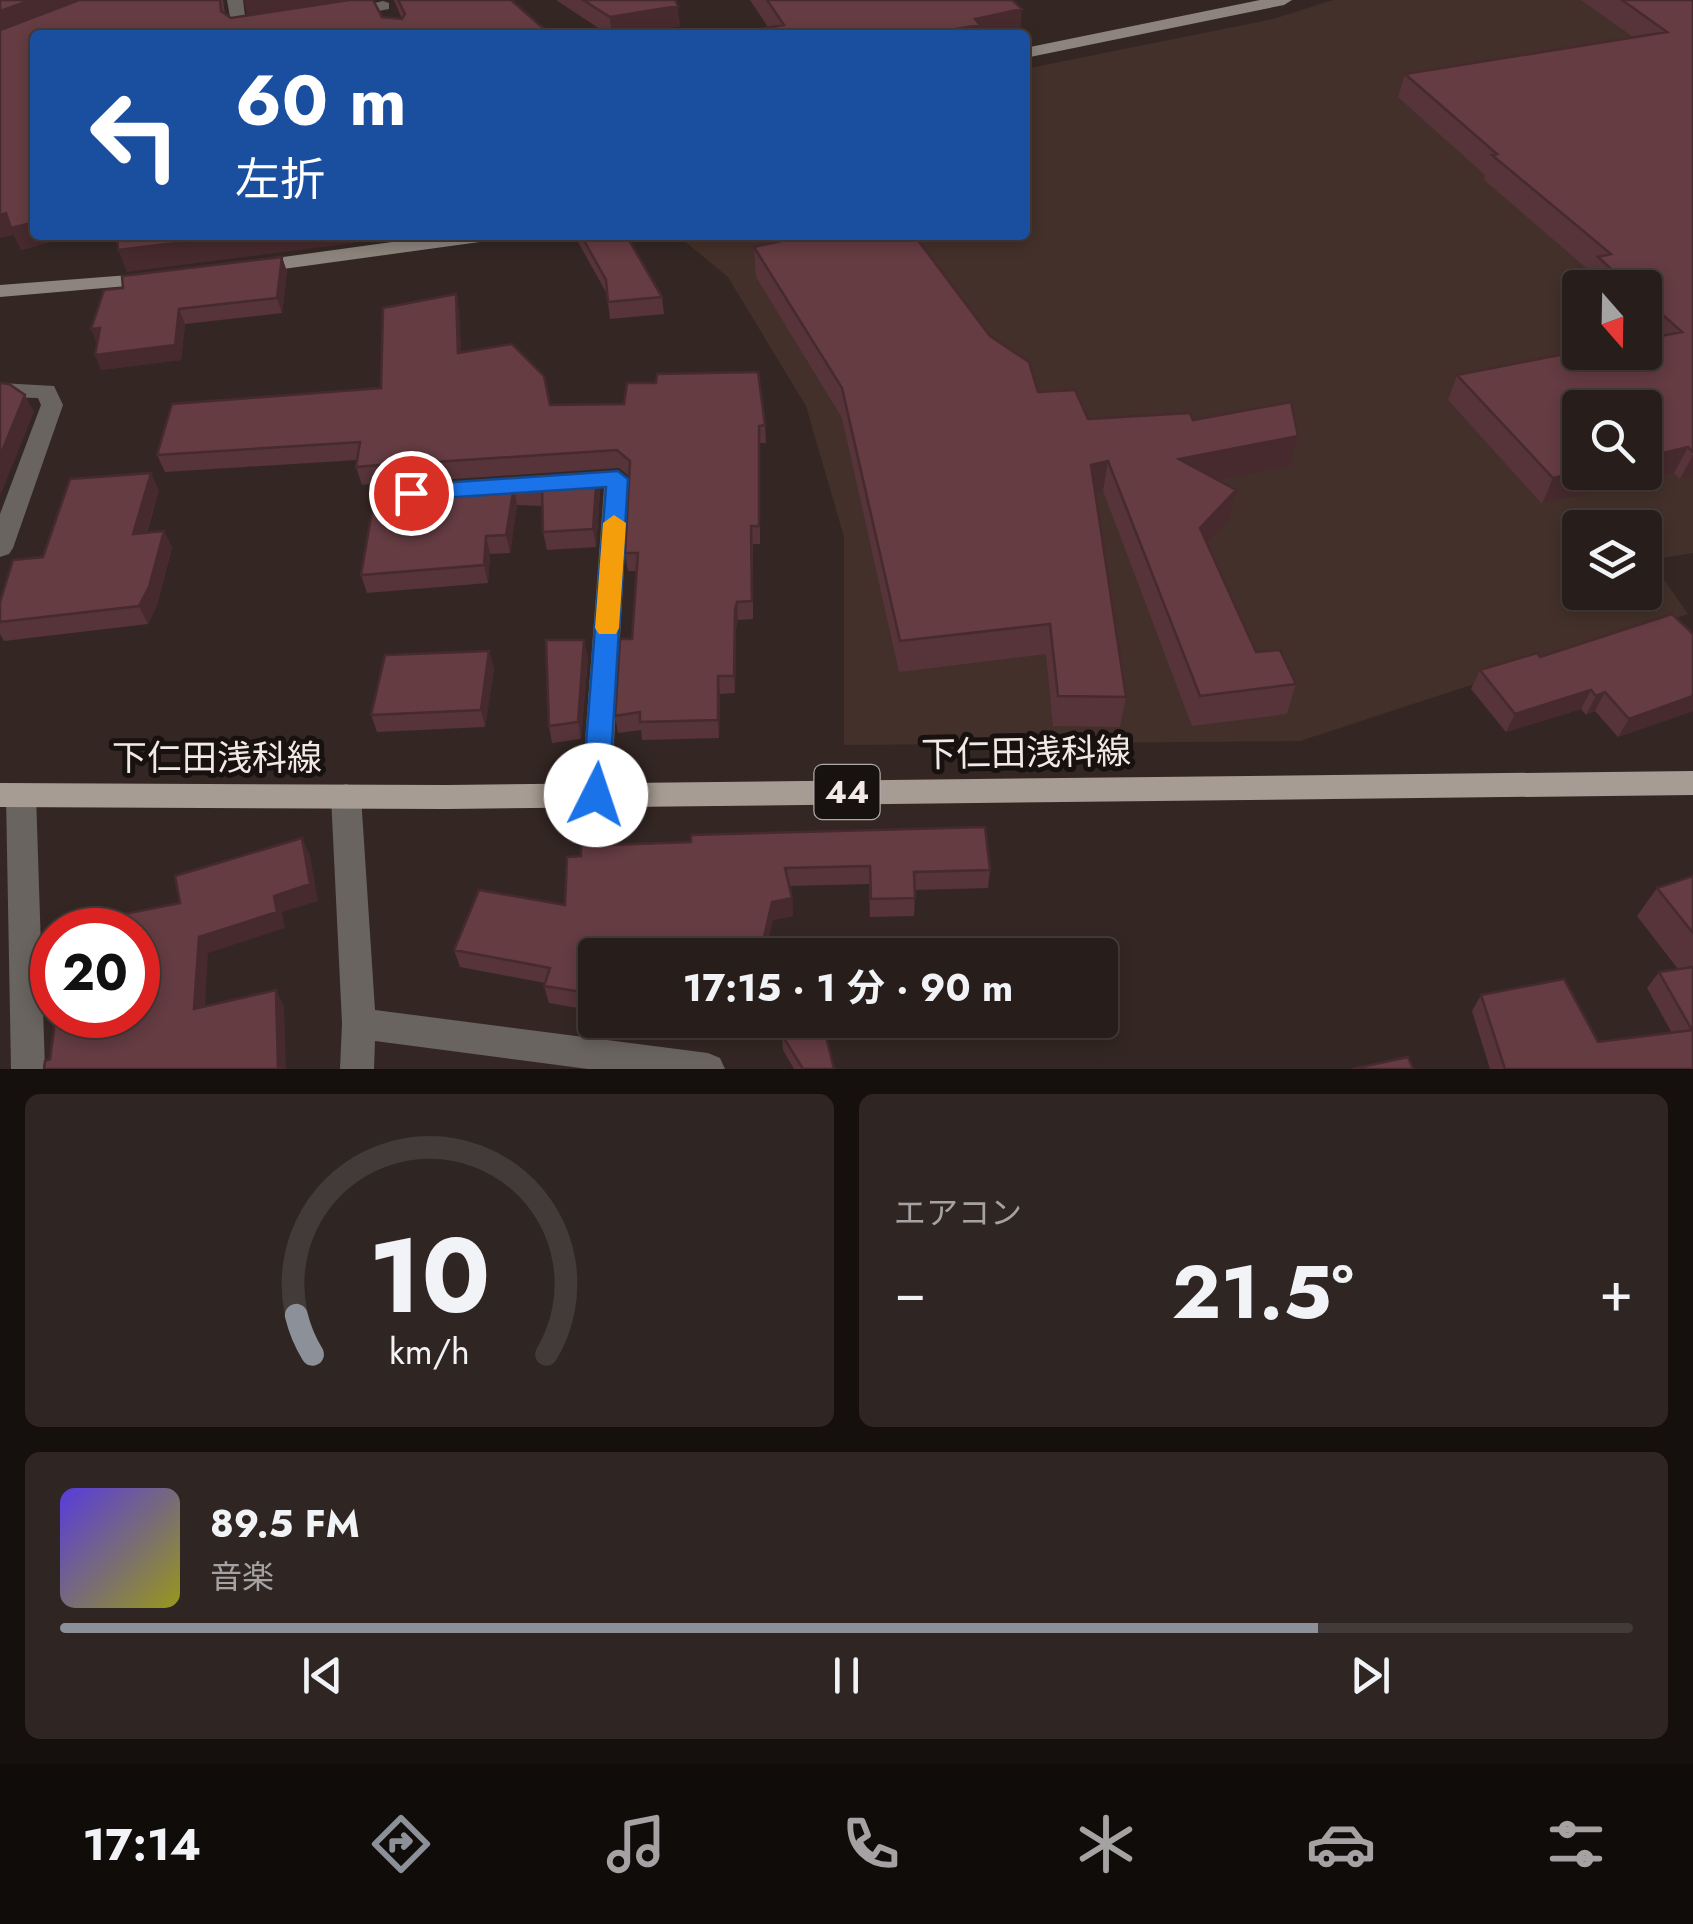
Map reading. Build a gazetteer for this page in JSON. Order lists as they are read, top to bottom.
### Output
{
  "streets": {
    "main road": ["下仁田浅科線", "44"]
  },
  "north": "bottom",
  "page": {
    "turn": ["60 m", "左折"],
    "limit": "20",
    "trip": "17:15 · 1 分 · 90 m",
    "tile": "エアコン",
    "heat": ["−", "21.5°", "+"],
    "song": ["89.5 FM", "音楽"],
    "tabs": "17:14",
    "gauge": ["10", "km/h"]
  }
}
